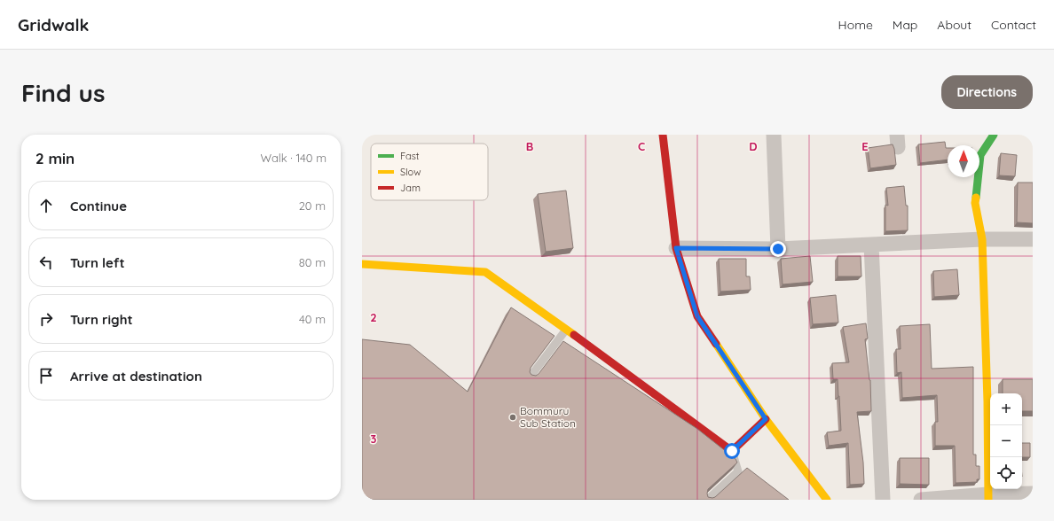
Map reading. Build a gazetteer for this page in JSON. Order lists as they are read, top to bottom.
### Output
{
  "places": ["Bommuru Sub Station"],
  "legend": ["Fast", "Slow", "Jam"],
  "north": "top",
  "page": {
    "header": "Gridwalk",
    "nav": [
      "Home",
      "Map",
      "About",
      "Contact"
    ],
    "buttons": "Directions",
    "title": "Find us",
    "heading": ["2 min", "Walk · 140 m"],
    "list": [
      ["Continue", "20 m"],
      ["Turn left", "80 m"],
      ["Turn right", "40 m"],
      "Arrive at destination"
    ],
    "map_buttons": ["+", "−"]
  },
  "grid": {
    "columns": [
      "B",
      "C",
      "D",
      "E"
    ],
    "rows": ["2", "3"]
  }
}
